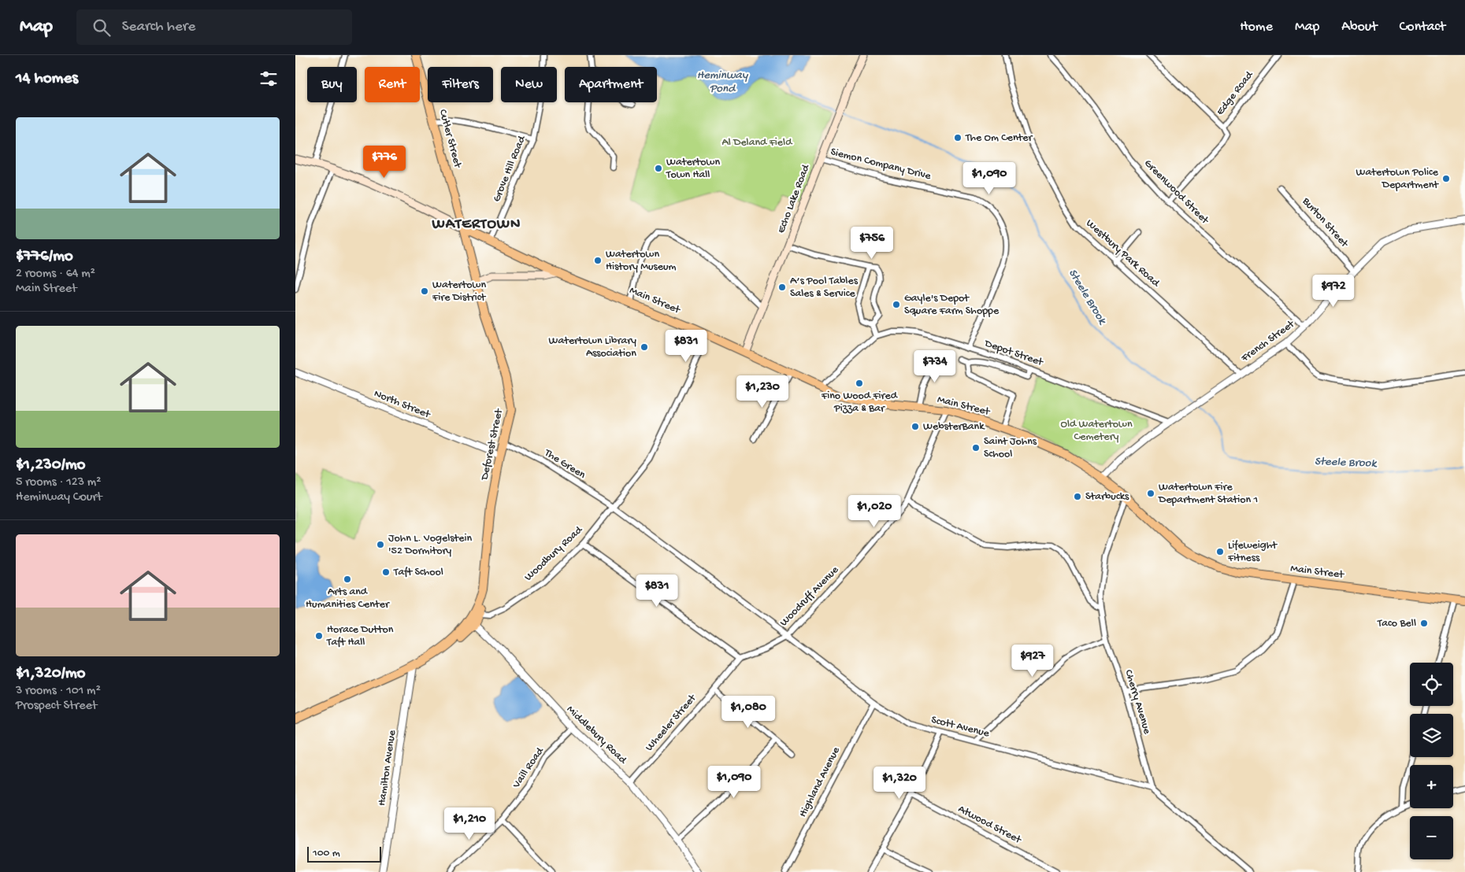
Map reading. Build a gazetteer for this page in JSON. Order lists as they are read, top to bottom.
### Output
{
  "streets": {
    "main road": [
      "Cutler Street",
      "Echo Lake Road",
      "Main Street",
      "Deforest Street"
    ],
    "street": [
      "Edge Road",
      "Siemon Company Drive",
      "Grove Hill Road",
      "Greenwood Street",
      "Burton Street",
      "Westbury Park Road",
      "French Street",
      "Depot Street",
      "North Street",
      "The Green",
      "Woodbury Road",
      "Woodruff Avenue",
      "Cherry Avenue",
      "Wheeler Street",
      "Scott Avenue",
      "Middlebury Road",
      "Hamilton Avenue",
      "Vaill Road",
      "Highland Avenue",
      "Atwood Street"
    ]
  },
  "crossings": [
    ["Cutler Street", "Main Street"],
    ["Cutler Street", "Deforest Street"],
    ["Siemon Company Drive", "Echo Lake Road"],
    ["Siemon Company Drive", "Depot Street"],
    ["Grove Hill Road", "Main Street"],
    ["Greenwood Street", "French Street"],
    ["Echo Lake Road", "Main Street"],
    ["Burton Street", "French Street"],
    ["Westbury Park Road", "French Street"],
    ["Main Street", "French Street"],
    ["Main Street", "Depot Street"],
    ["Main Street", "Deforest Street"],
    ["Main Street", "Woodruff Avenue"],
    ["Main Street", "Cherry Avenue"],
    ["French Street", "Depot Street"],
    ["North Street", "Deforest Street"],
    ["Deforest Street", "The Green"],
    ["The Green", "Woodbury Road"],
    ["The Green", "Woodruff Avenue"],
    ["Woodbury Road", "Woodruff Avenue"],
    ["Woodruff Avenue", "Scott Avenue"],
    ["Cherry Avenue", "Scott Avenue"],
    ["Wheeler Street", "Middlebury Road"],
    ["Scott Avenue", "Highland Avenue"],
    ["Middlebury Road", "Vaill Road"]
  ],
  "districts": ["WATERTOWN"],
  "water": ["Heminway Pond", "Steele Brook"],
  "parks": ["Al Deland Field", "Old Watertown Cemetery"],
  "places": [
    "The Om Center",
    "Watertown Town Hall",
    "Watertown Police Department",
    "Watertown History Museum",
    "A’s Pool Tables Sales & Service",
    "Watertown Fire District",
    "Gayle's Depot Square Farm Shoppe",
    "Watertown Library Association",
    "Fino Wood Fired Pizza & Bar",
    "WebsterBank",
    "Saint Johns School",
    "Watertown Fire Department Station 1",
    "Starbucks",
    "John L. Vogelstein '52 Dormitory",
    "Lifeweight Fitness",
    "Taft School",
    "Arts and Humanities Center",
    "Taco Bell",
    "Horace Dutton Taft Hall"
  ],
  "scale_bar": "100 m",
  "page": {
    "header": "Map",
    "search": "Search here",
    "nav": [
      "Home",
      "Map",
      "About",
      "Contact"
    ],
    "heading": "14 homes",
    "chip": [
      "Buy",
      "Rent",
      "Filters",
      "New",
      "Apartment"
    ],
    "list": [
      {
        "name": "$776/mo",
        "note": "2 rooms · 64 m² · Main Street"
      },
      {
        "name": "$1,230/mo",
        "note": "5 rooms · 123 m² · Heminway Court"
      },
      {
        "name": "$1,320/mo",
        "note": "3 rooms · 101 m² · Prospect Street"
      }
    ],
    "price": [
      "$776",
      "$1,090",
      "$756",
      "$972",
      "$831",
      "$734",
      "$1,230",
      "$1,020",
      "$831",
      "$927",
      "$1,080",
      "$1,090",
      "$1,320",
      "$1,210"
    ],
    "map_buttons": ["+", "−"],
    "scale": "100 m"
  }
}
